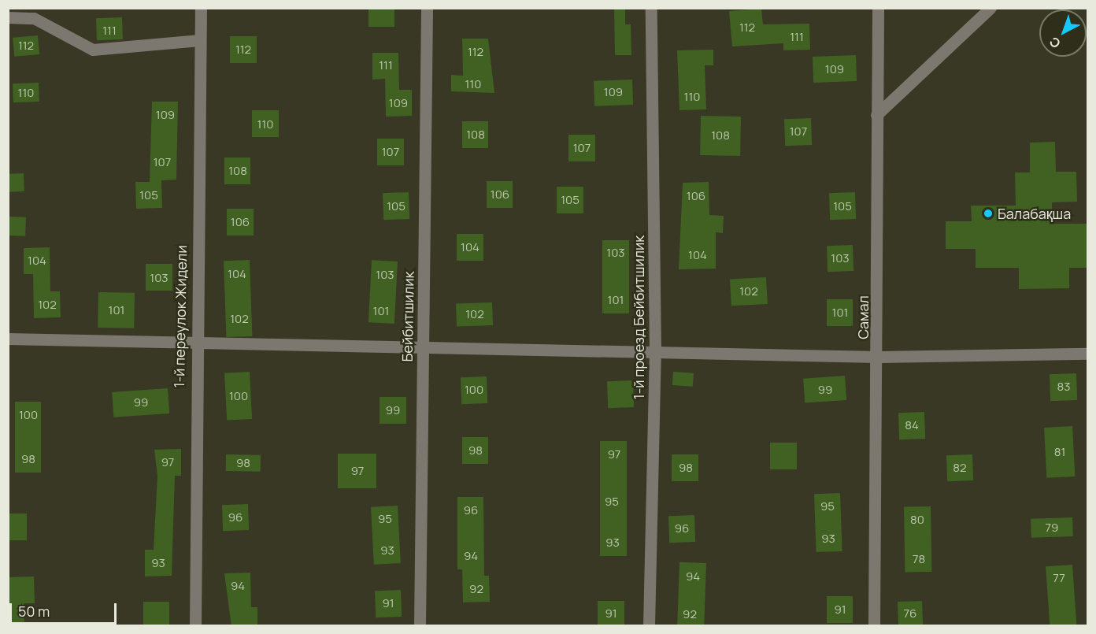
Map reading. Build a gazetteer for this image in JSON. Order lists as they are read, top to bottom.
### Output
{
  "streets": {
    "street": [
      "1-й переулок Жидели",
      "Бейбитшилик",
      "1-й проезд Бейбитшилик",
      "Самал"
    ]
  },
  "places": ["Балабақша"],
  "house_numbers": [
    "112",
    "111",
    "111",
    "112",
    "112",
    "112",
    "111",
    "109",
    "110",
    "109",
    "110",
    "110",
    "109",
    "109",
    "110",
    "107",
    "108",
    "108",
    "107",
    "107",
    "107",
    "108",
    "106",
    "105",
    "106",
    "105",
    "105",
    "105",
    "106",
    "104",
    "103",
    "104",
    "103",
    "104",
    "104",
    "103",
    "103",
    "102",
    "101",
    "102",
    "101",
    "101",
    "101",
    "102",
    "102",
    "83",
    "100",
    "99",
    "100",
    "99",
    "99",
    "100",
    "84",
    "98",
    "81",
    "97",
    "98",
    "97",
    "98",
    "98",
    "82",
    "97",
    "95",
    "95",
    "96",
    "96",
    "95",
    "80",
    "79",
    "96",
    "93",
    "93",
    "93",
    "94",
    "78",
    "93",
    "94",
    "77",
    "94",
    "92",
    "91",
    "91",
    "91",
    "76",
    "92"
  ],
  "scale_bar": "50 m",
  "north": "bottom left"
}
